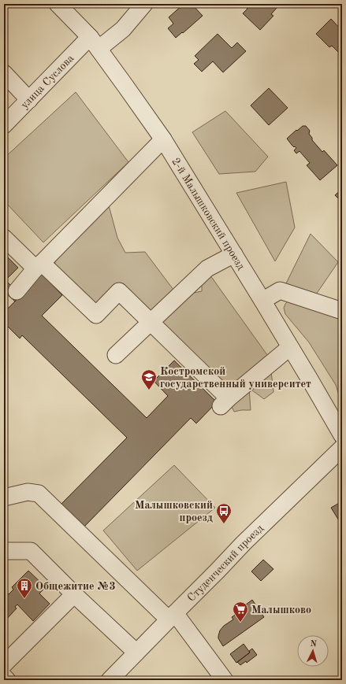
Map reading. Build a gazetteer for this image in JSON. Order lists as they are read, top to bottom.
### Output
{
  "streets": {
    "street": ["улица Суслова", "2-й Малышковский проезд", "Студенческий проезд"]
  },
  "crossings": [
    ["улица Суслова", "2-й Малышковский проезд"]
  ],
  "places": {
    "school or university": ["Костромской государственный университет"],
    "bus stop": ["Малышковский проезд"],
    "building": ["Общежитие №3"],
    "supermarket": ["Малышково"]
  },
  "north": "top"
}
